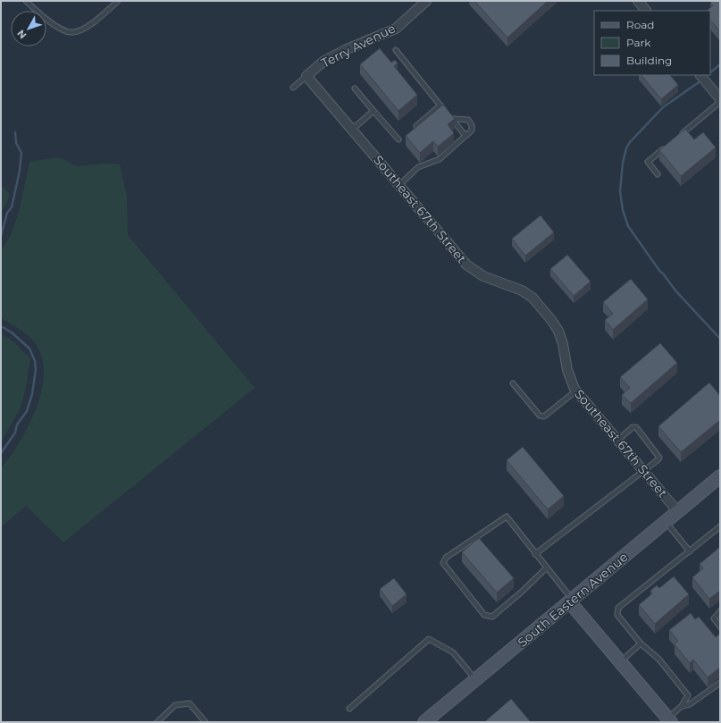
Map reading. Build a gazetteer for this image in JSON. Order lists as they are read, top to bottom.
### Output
{
  "streets": {
    "main road": ["South Eastern Avenue"],
    "street": ["Terry Avenue", "Southeast 67th Street"]
  },
  "crossings": [
    ["Terry Avenue", "Southeast 67th Street"],
    ["Southeast 67th Street", "South Eastern Avenue"]
  ],
  "legend": ["Road", "Park", "Building"],
  "north": "bottom left"
}
